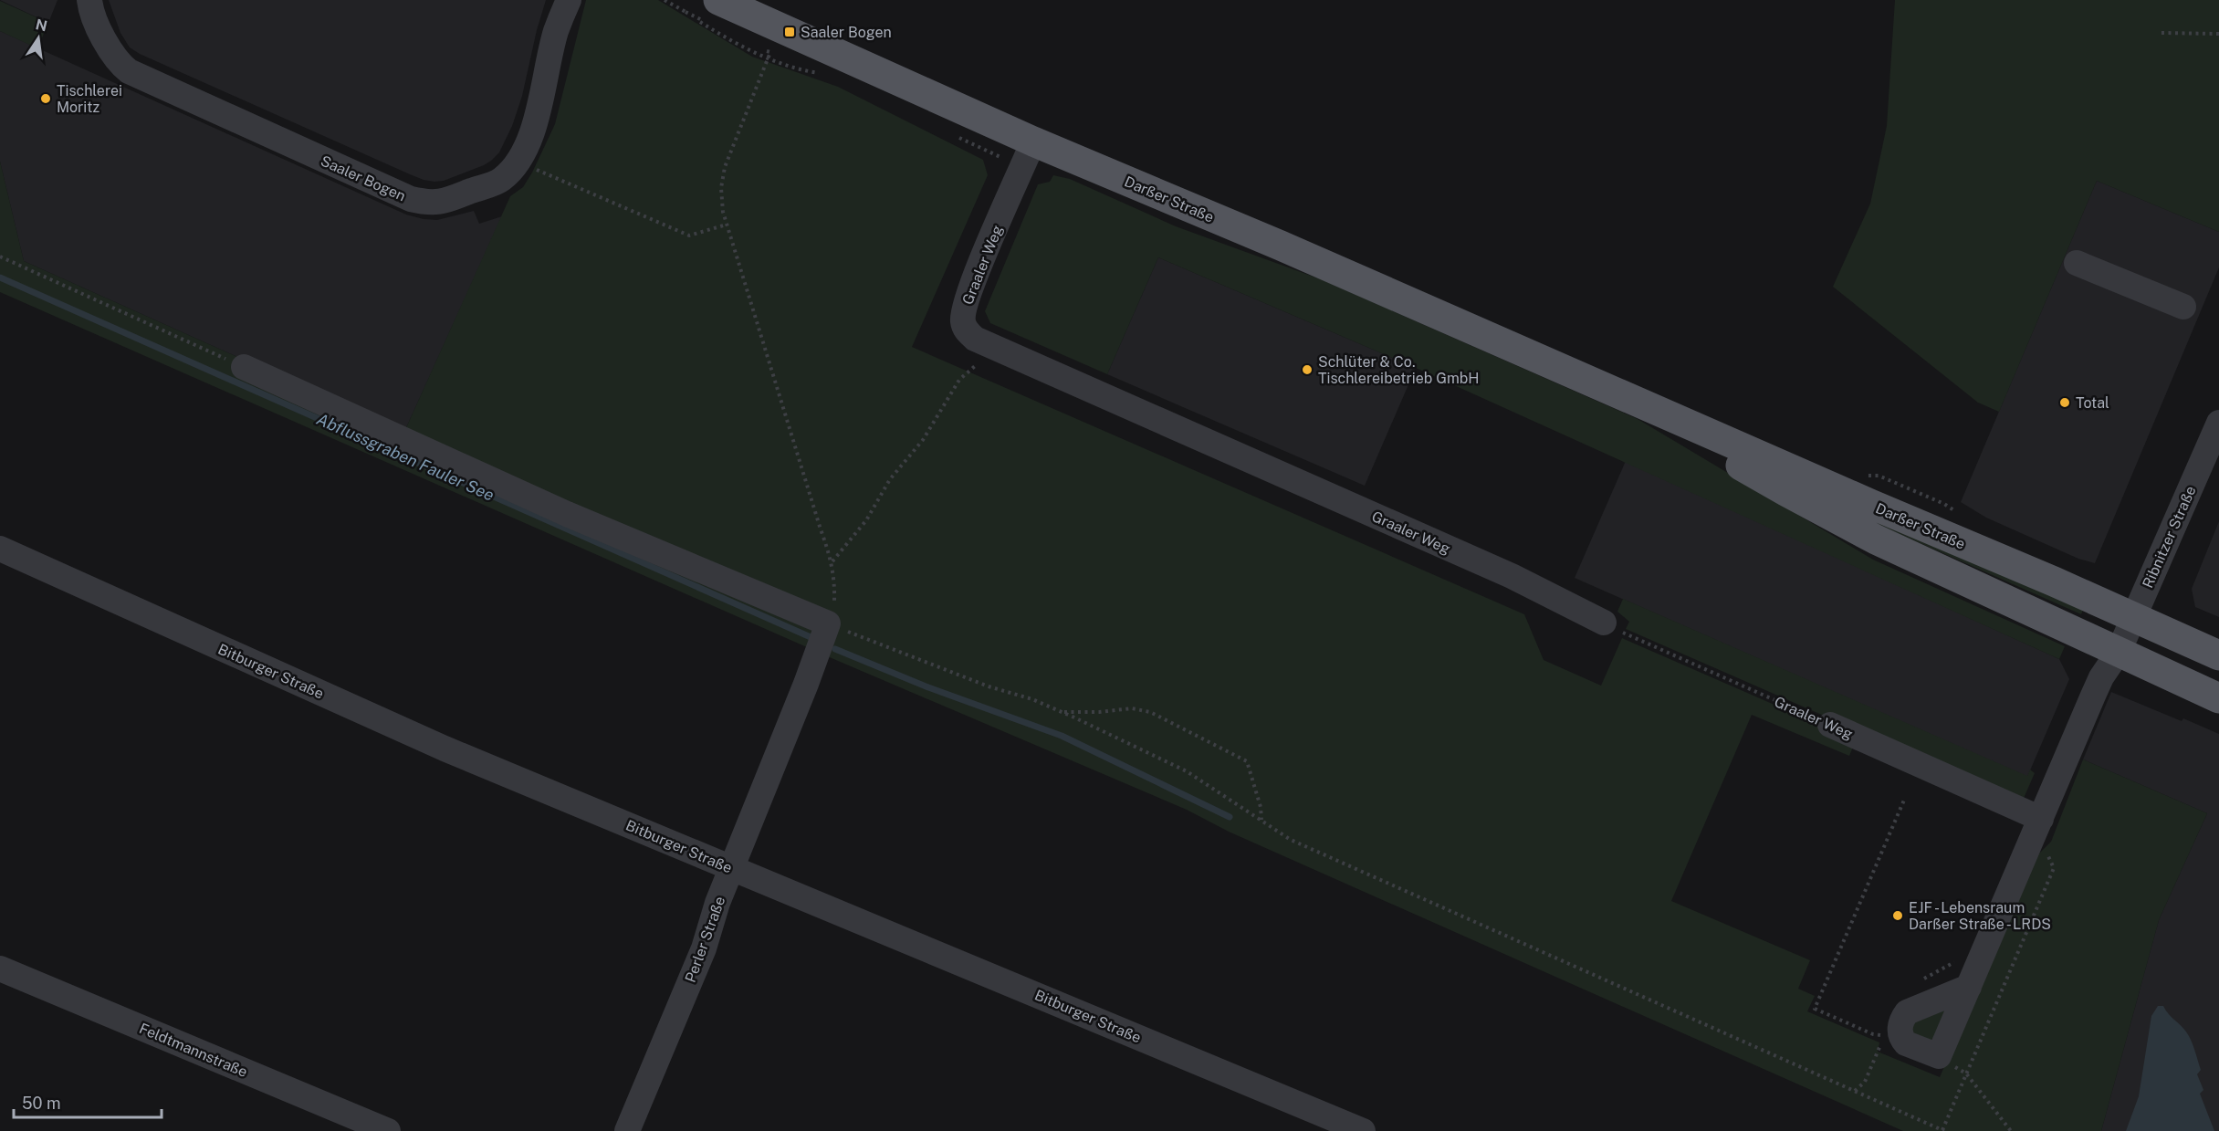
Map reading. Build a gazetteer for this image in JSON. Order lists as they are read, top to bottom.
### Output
{
  "streets": {
    "main road": ["Darßer Straße"],
    "street": [
      "Saaler Bogen",
      "Graaler Weg",
      "Ribnitzer Straße",
      "Bitburger Straße",
      "Perler Straße",
      "Feldtmannstraße"
    ]
  },
  "crossings": [
    ["Darßer Straße", "Graaler Weg"],
    ["Darßer Straße", "Ribnitzer Straße"],
    ["Bitburger Straße", "Perler Straße"]
  ],
  "water": ["Abflussgraben Fauler See"],
  "places": {
    "transit": ["Saaler Bogen"],
    "other": [
      "Tischlerei Moritz",
      "Schlüter & Co. Tischlereibetrieb GmbH",
      "Total",
      "EJF - Lebensraum Darßer Straße - LRDS"
    ]
  },
  "scale_bar": "50 m",
  "north": "top"
}
